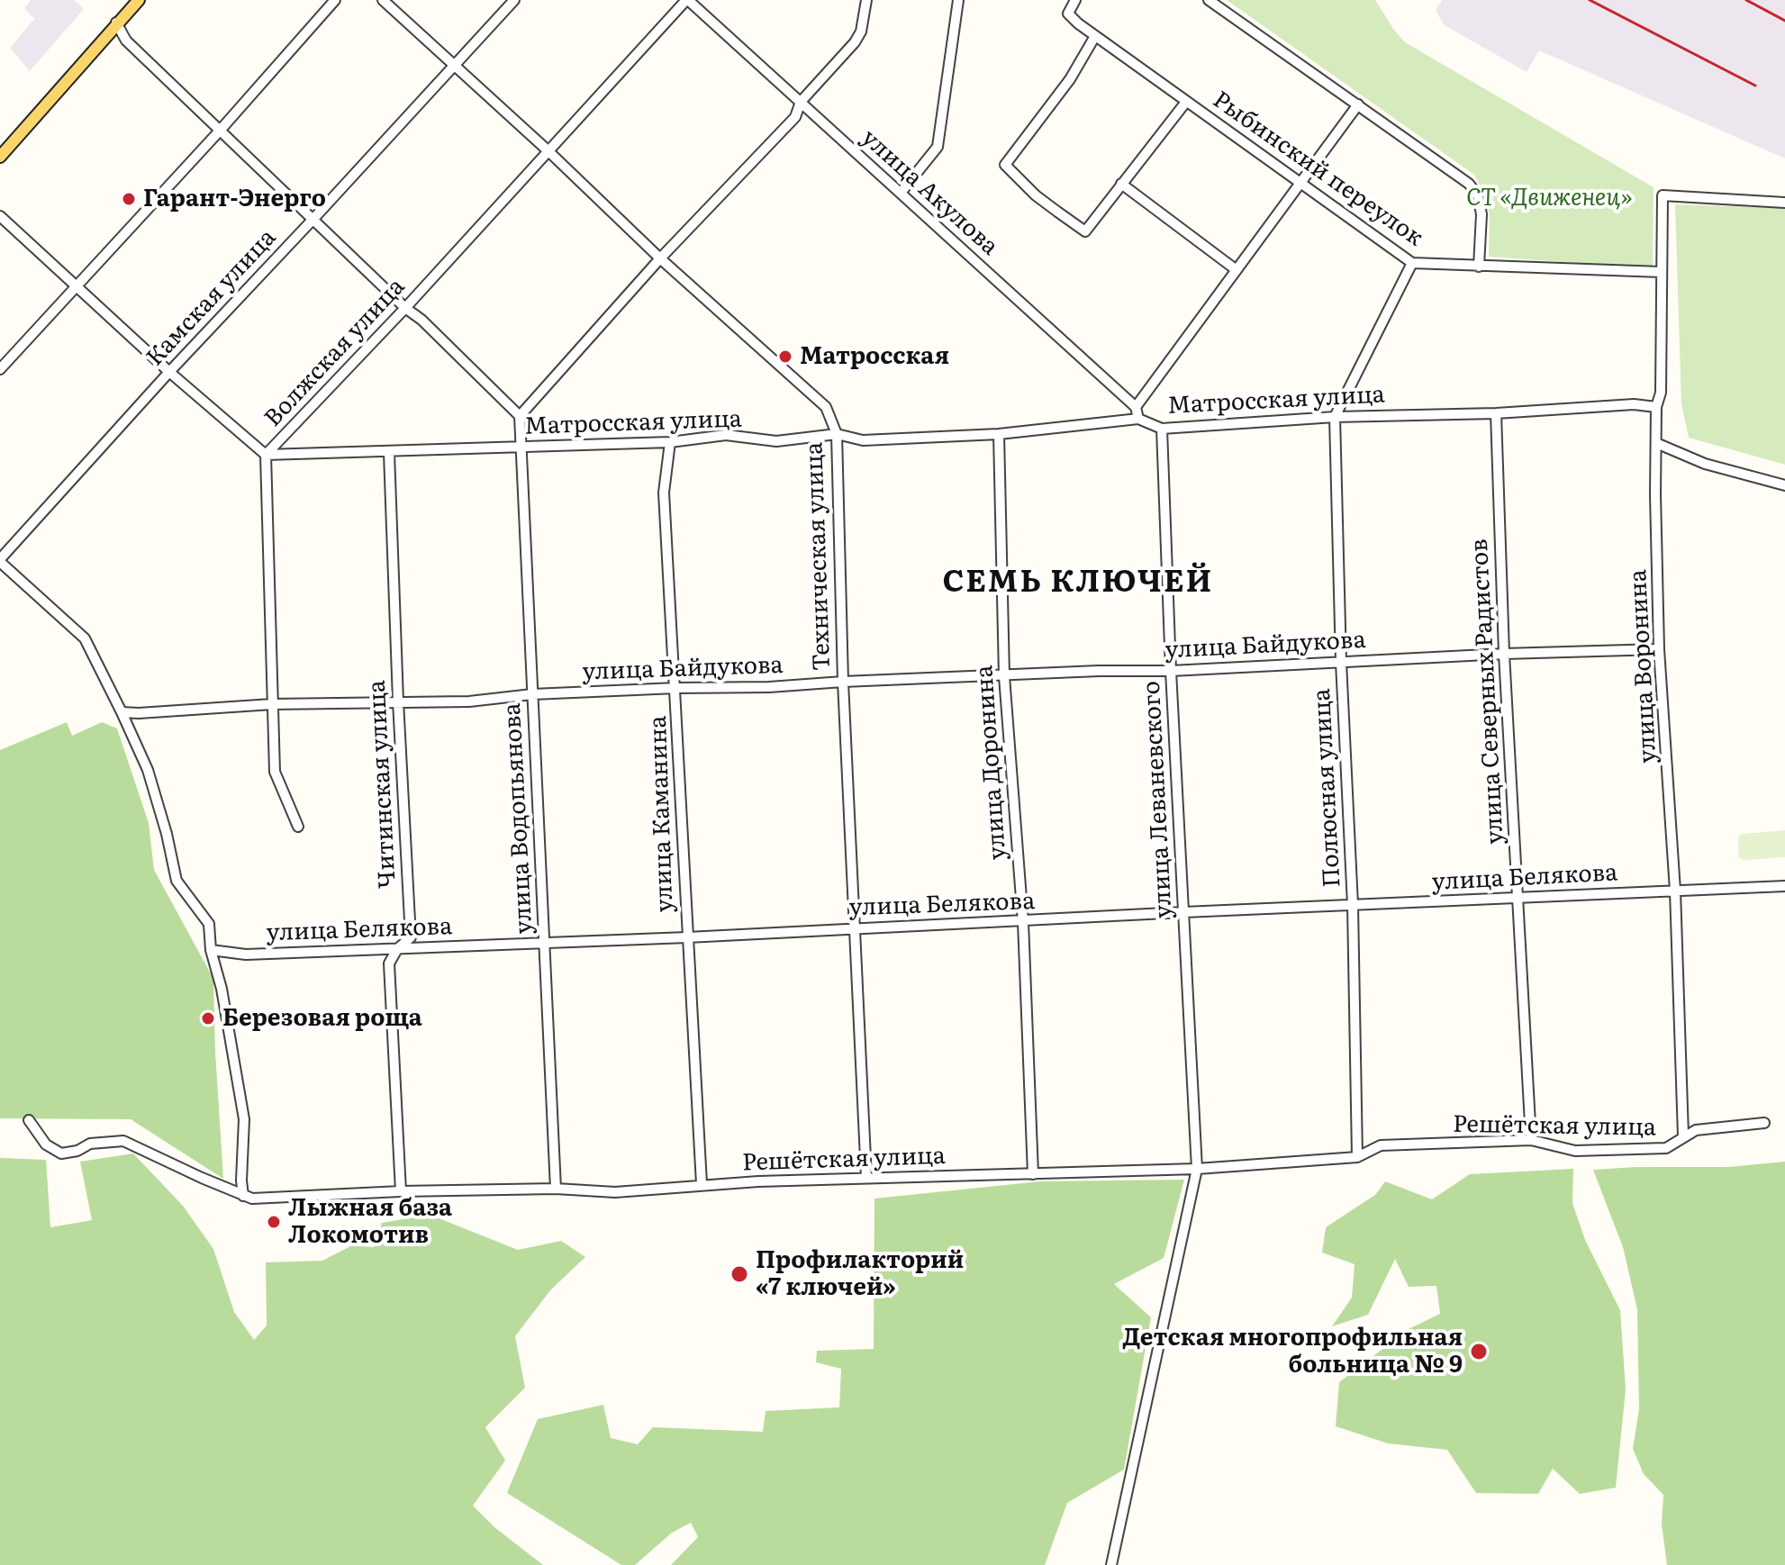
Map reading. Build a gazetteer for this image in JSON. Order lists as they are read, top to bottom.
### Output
{
  "streets": {
    "street": [
      "Рыбинский переулок",
      "улица Акулова",
      "Камская улица",
      "Волжская улица",
      "Матросская улица",
      "Техническая улица",
      "улица Байдукова",
      "улица Воронина",
      "улица Северных Радистов",
      "улица Доронина",
      "Читинская улица",
      "Полюсная улица",
      "улица Леваневского",
      "улица Каманина",
      "улица Водопьянова",
      "улица Белякова",
      "Решётская улица"
    ]
  },
  "crossings": [
    ["Рыбинский переулок", "улица Воронина"],
    ["Рыбинский переулок", "Полюсная улица"],
    ["улица Акулова", "Волжская улица"],
    ["Камская улица", "Техническая улица"],
    ["Волжская улица", "Матросская улица"],
    ["Волжская улица", "Техническая улица"],
    ["Волжская улица", "улица Байдукова"],
    ["Матросская улица", "Техническая улица"],
    ["Матросская улица", "улица Воронина"],
    ["Матросская улица", "улица Северных Радистов"],
    ["Матросская улица", "улица Доронина"],
    ["Матросская улица", "Читинская улица"],
    ["Матросская улица", "Полюсная улица"],
    ["Матросская улица", "улица Леваневского"],
    ["Матросская улица", "улица Каманина"],
    ["Матросская улица", "улица Водопьянова"],
    ["Техническая улица", "улица Байдукова"],
    ["Техническая улица", "улица Белякова"],
    ["Техническая улица", "Решётская улица"],
    ["улица Байдукова", "улица Воронина"],
    ["улица Байдукова", "улица Северных Радистов"],
    ["улица Байдукова", "улица Доронина"],
    ["улица Байдукова", "Читинская улица"],
    ["улица Байдукова", "Полюсная улица"],
    ["улица Байдукова", "улица Леваневского"],
    ["улица Байдукова", "улица Каманина"],
    ["улица Байдукова", "улица Водопьянова"],
    ["улица Воронина", "улица Белякова"],
    ["улица Воронина", "Решётская улица"],
    ["улица Северных Радистов", "улица Белякова"],
    ["улица Северных Радистов", "Решётская улица"],
    ["улица Доронина", "улица Белякова"],
    ["улица Доронина", "Решётская улица"],
    ["Читинская улица", "улица Белякова"],
    ["Читинская улица", "Решётская улица"],
    ["Полюсная улица", "улица Белякова"],
    ["Полюсная улица", "Решётская улица"],
    ["улица Леваневского", "улица Белякова"],
    ["улица Леваневского", "Решётская улица"],
    ["улица Каманина", "улица Белякова"],
    ["улица Каманина", "Решётская улица"],
    ["улица Водопьянова", "улица Белякова"],
    ["улица Водопьянова", "Решётская улица"]
  ],
  "districts": ["СЕМЬ КЛЮЧЕЙ"],
  "parks": ["СТ «Движенец»"],
  "places": [
    "Гарант-Энерго",
    "Матросская",
    "Березовая роща",
    "Лыжная база Локомотив",
    "Профилакторий «7 ключей»",
    "Детская многопрофильная больница № 9"
  ]
}
